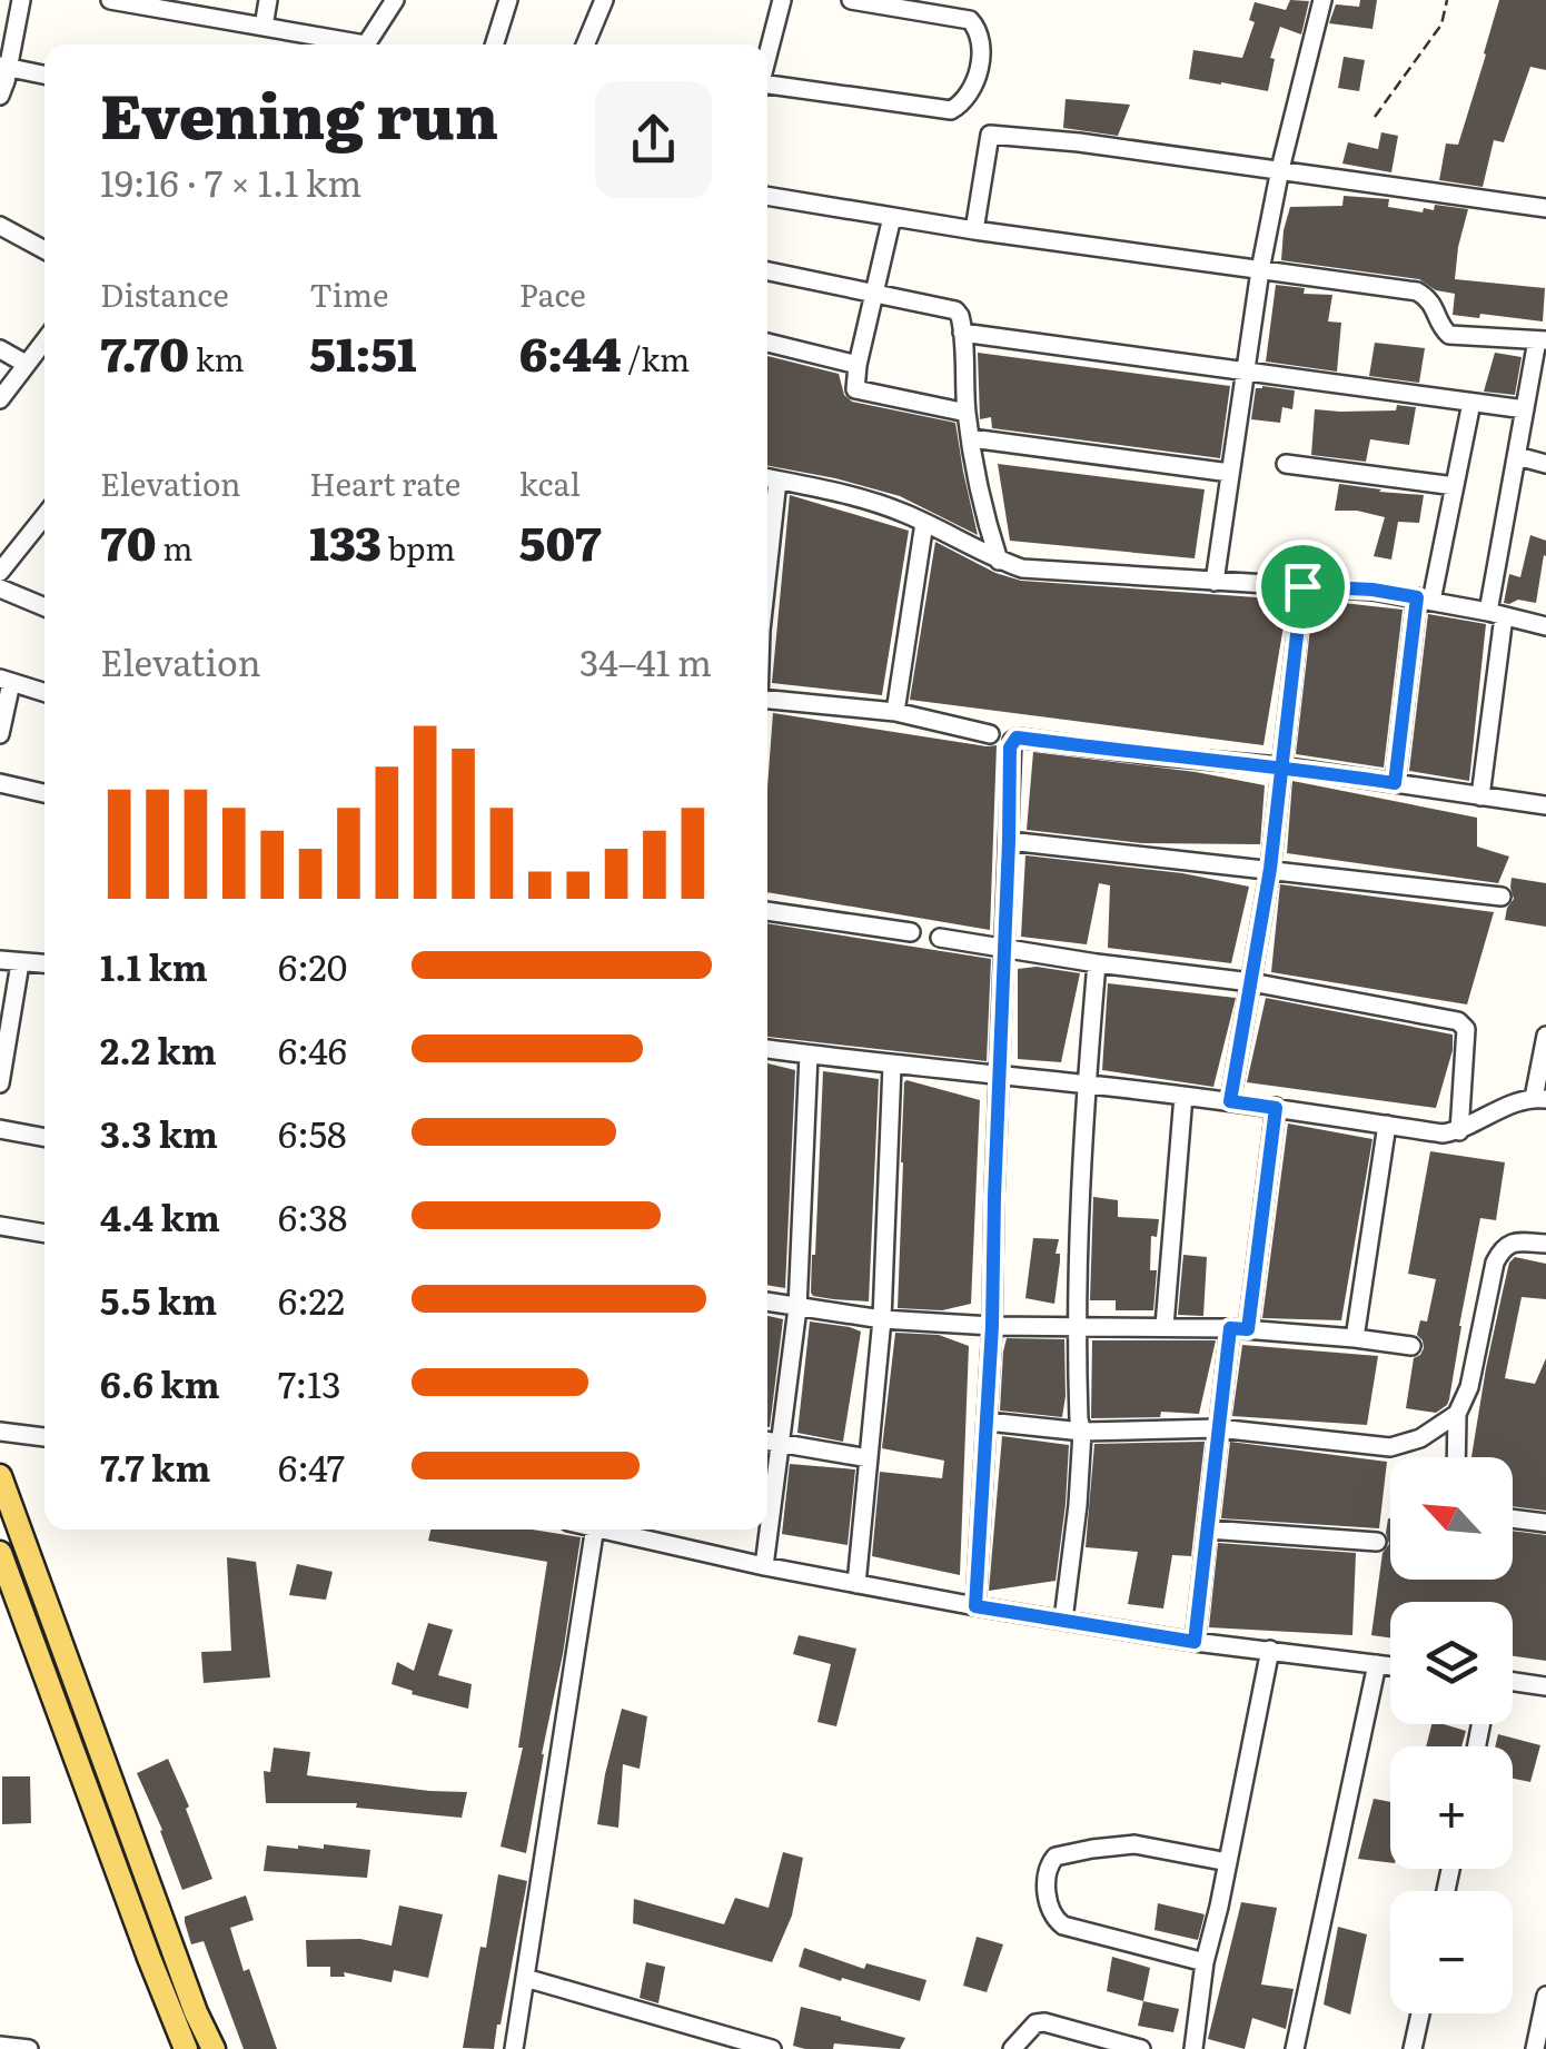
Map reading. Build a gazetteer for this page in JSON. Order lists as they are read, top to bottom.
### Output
{
  "north": "top left",
  "page": {
    "heading": ["Evening run", "19:16 · 7 × 1.1 km"],
    "stats": [
      ["Distance", "7.70 km"],
      ["Time", "51:51"],
      ["Pace", "6:44 /km"],
      ["Elevation", "70 m"],
      ["Heart rate", "133 bpm"],
      ["kcal", "507"]
    ],
    "chart": ["Elevation", "34–41 m"],
    "list": [
      {
        "name": "1.1 km",
        "note": "6:20"
      },
      {
        "name": "2.2 km",
        "note": "6:46"
      },
      {
        "name": "3.3 km",
        "note": "6:58"
      },
      {
        "name": "4.4 km",
        "note": "6:38"
      },
      {
        "name": "5.5 km",
        "note": "6:22"
      },
      {
        "name": "6.6 km",
        "note": "7:13"
      },
      {
        "name": "7.7 km",
        "note": "6:47"
      }
    ],
    "map_buttons": ["+", "−"]
  }
}
